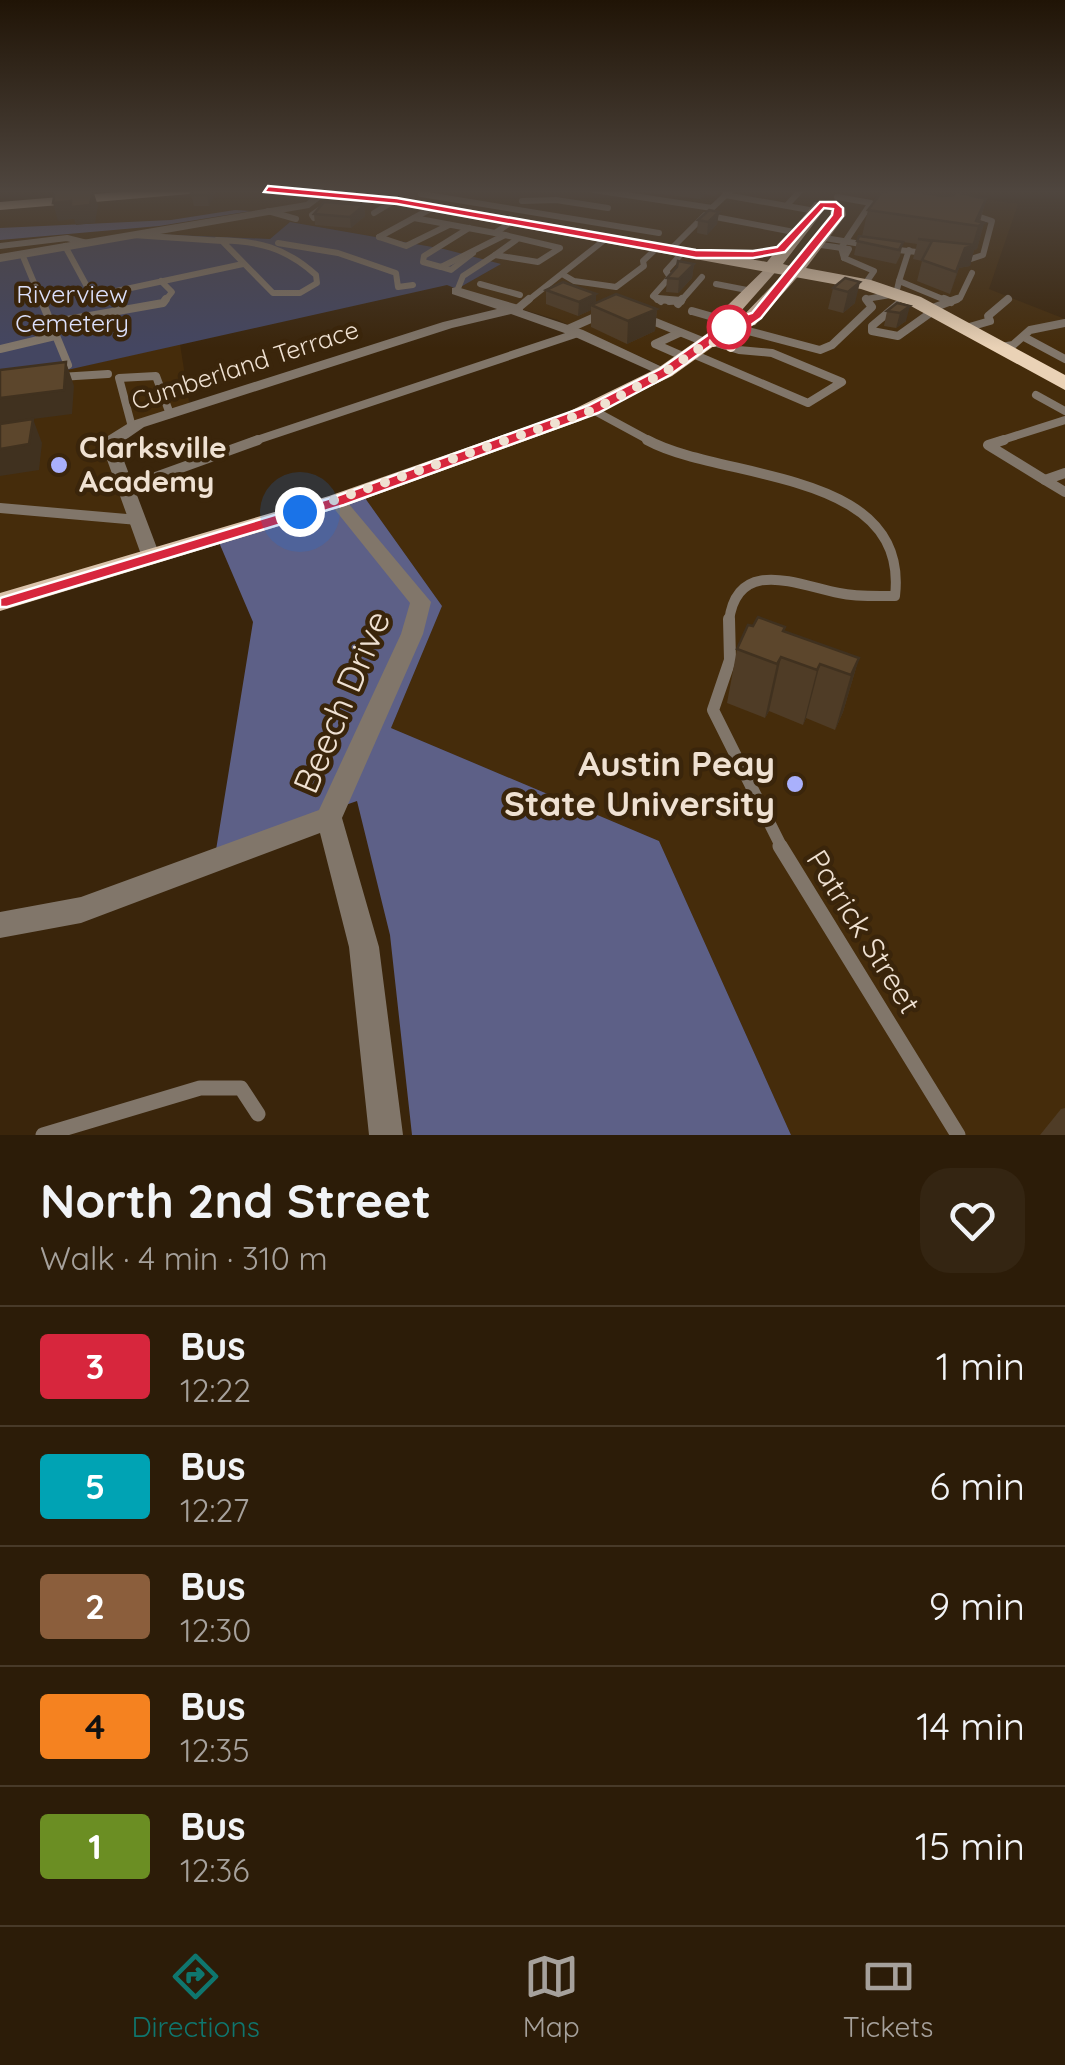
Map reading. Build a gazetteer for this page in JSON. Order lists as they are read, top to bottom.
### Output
{
  "streets": {
    "street": ["Cumberland Terrace", "Beech Drive"],
    "lane": ["Patrick Street"]
  },
  "parks": ["Riverview Cemetery"],
  "places": ["Clarksville Academy", "Austin Peay State University"],
  "lines": ["bus line 3"],
  "page": {
    "heading": ["North 2nd Street", "Walk · 4 min · 310 m"],
    "list": [
      {
        "mark": "3",
        "name": "Bus",
        "note": "12:22",
        "value": "1 min"
      },
      {
        "mark": "5",
        "name": "Bus",
        "note": "12:27",
        "value": "6 min"
      },
      {
        "mark": "2",
        "name": "Bus",
        "note": "12:30",
        "value": "9 min"
      },
      {
        "mark": "4",
        "name": "Bus",
        "note": "12:35",
        "value": "14 min"
      },
      {
        "mark": "1",
        "name": "Bus",
        "note": "12:36",
        "value": "15 min"
      }
    ],
    "tabs": ["Directions", "Map", "Tickets"]
  }
}
